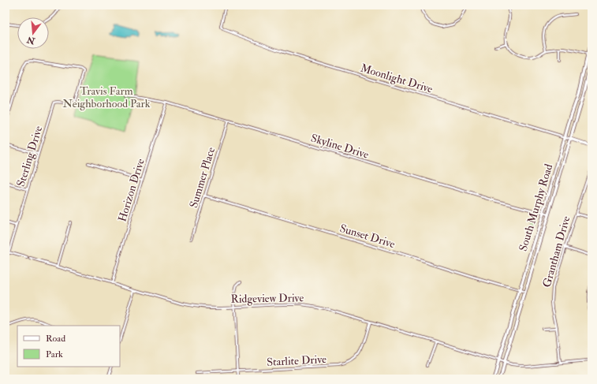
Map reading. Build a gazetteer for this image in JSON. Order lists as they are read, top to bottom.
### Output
{
  "streets": {
    "main road": ["South Murphy Road"],
    "street": [
      "Moonlight Drive",
      "Skyline Drive",
      "Sterling Drive",
      "Summer Place",
      "Horizon Drive",
      "Sunset Drive",
      "Grantham Drive",
      "Ridgeview Drive",
      "Starlite Drive"
    ]
  },
  "crossings": [
    ["Moonlight Drive", "South Murphy Road"],
    ["Skyline Drive", "Summer Place"],
    ["Skyline Drive", "Horizon Drive"],
    ["Skyline Drive", "South Murphy Road"],
    ["Summer Place", "Sunset Drive"],
    ["Horizon Drive", "Ridgeview Drive"],
    ["South Murphy Road", "Sunset Drive"],
    ["South Murphy Road", "Ridgeview Drive"],
    ["Grantham Drive", "Ridgeview Drive"],
    ["Ridgeview Drive", "Starlite Drive"]
  ],
  "parks": ["Travis Farm Neighborhood Park"],
  "legend": ["Road", "Park"],
  "north": "bottom"
}
